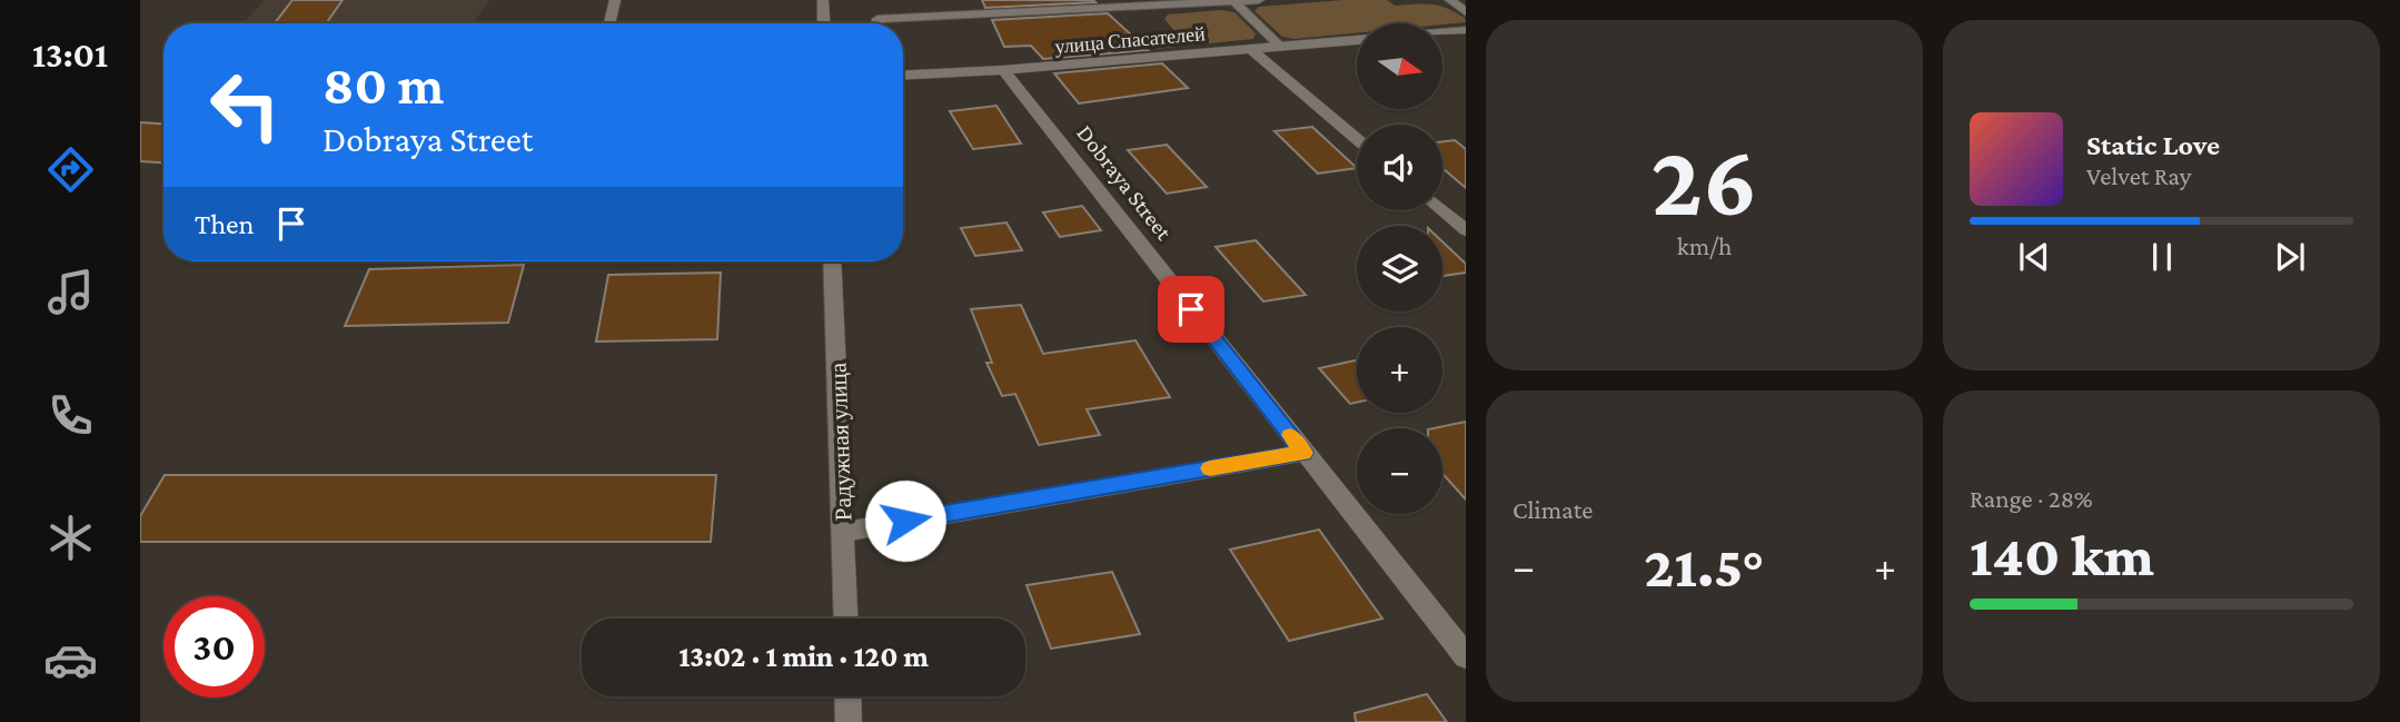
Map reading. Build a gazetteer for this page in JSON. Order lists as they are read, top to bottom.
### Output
{
  "streets": {
    "street": ["улица Спасателей", "Dobraya Street", "Радужная улица"]
  },
  "crossings": [
    ["улица Спасателей", "Dobraya Street"]
  ],
  "north": "right",
  "page": {
    "tabs": "13:01",
    "tile": [
      ["26", "km/h"],
      "Climate",
      ["Range · 28%", "140 km"]
    ],
    "map_buttons": ["+", "−"],
    "turn": ["80 m", "Dobraya Street"],
    "song": ["Static Love", "Velvet Ray"],
    "then": "Then",
    "heat": ["−", "21.5°", "+"],
    "limit": "30",
    "trip": "13:02 · 1 min · 120 m"
  }
}
